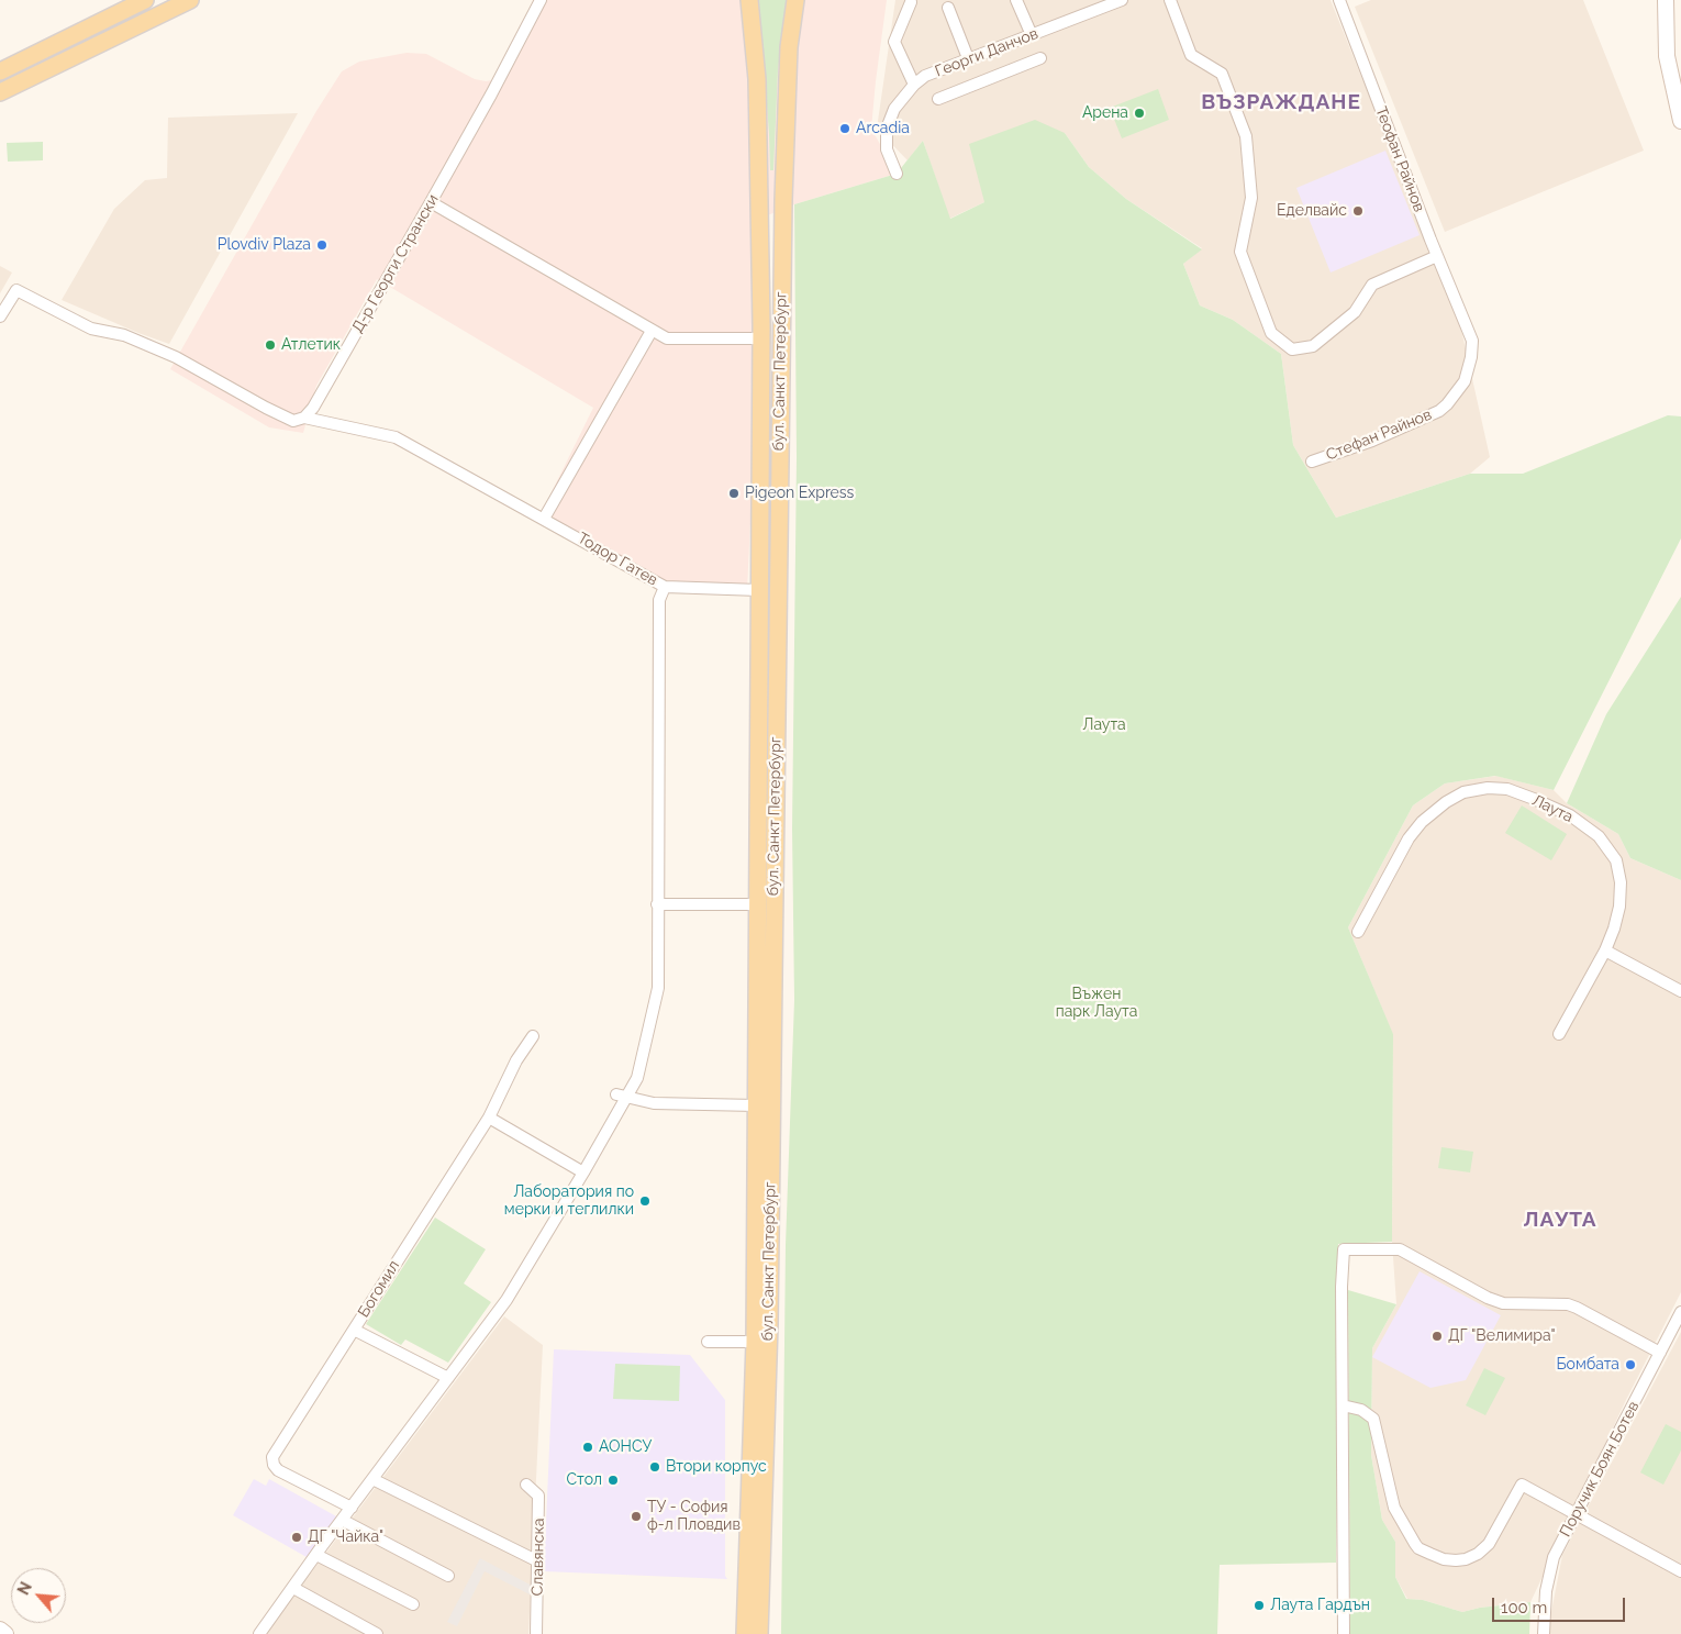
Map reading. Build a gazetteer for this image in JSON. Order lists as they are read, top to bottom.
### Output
{
  "streets": {
    "main road": ["бул. Санкт Петербург"],
    "street": [
      "Георги Данчов",
      "Теофан Райнов",
      "Д-р Георги Странски",
      "Стефан Райнов",
      "Тодор Гатев",
      "Лаута",
      "Богомил",
      "Поручик Боян Ботев",
      "Славянска"
    ]
  },
  "crossings": [
    ["Теофан Райнов", "Стефан Райнов"],
    ["Д-р Георги Странски", "Тодор Гатев"],
    ["бул. Санкт Петербург", "Тодор Гатев"]
  ],
  "districts": ["ВЪЗРАЖДАНЕ", "ЛАУТА"],
  "parks": ["Лаута", "Въжен парк Лаута"],
  "places": [
    "Арена",
    "Arcadia",
    "Еделвайс",
    "Plovdiv Plaza",
    "Атлетик",
    "Pigeon Express",
    "Лаборатория по мерки и теглилки",
    "ДГ \"Велимира\"",
    "Бомбата",
    "АОНСУ",
    "Втори корпус",
    "Стол",
    "ТУ - София ф-л Пловдив",
    "ДГ \"Чайка\"",
    "Лаута Гардън"
  ],
  "scale_bar": "100 m",
  "north": "top left"
}
